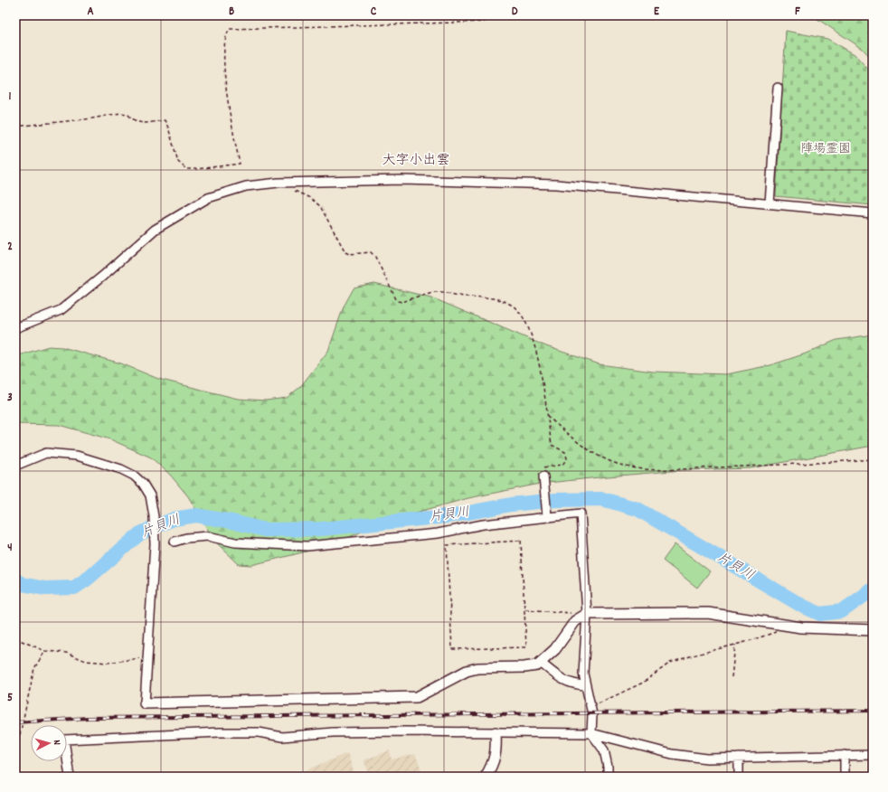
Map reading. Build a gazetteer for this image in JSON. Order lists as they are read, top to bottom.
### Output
{
  "districts": ["大字小出雲"],
  "water": ["片貝川"],
  "parks": ["陣場霊園"],
  "north": "right",
  "grid": {
    "columns": [
      "A",
      "B",
      "C",
      "D",
      "E",
      "F"
    ],
    "rows": [
      "1",
      "2",
      "3",
      "4",
      "5"
    ]
  }
}
